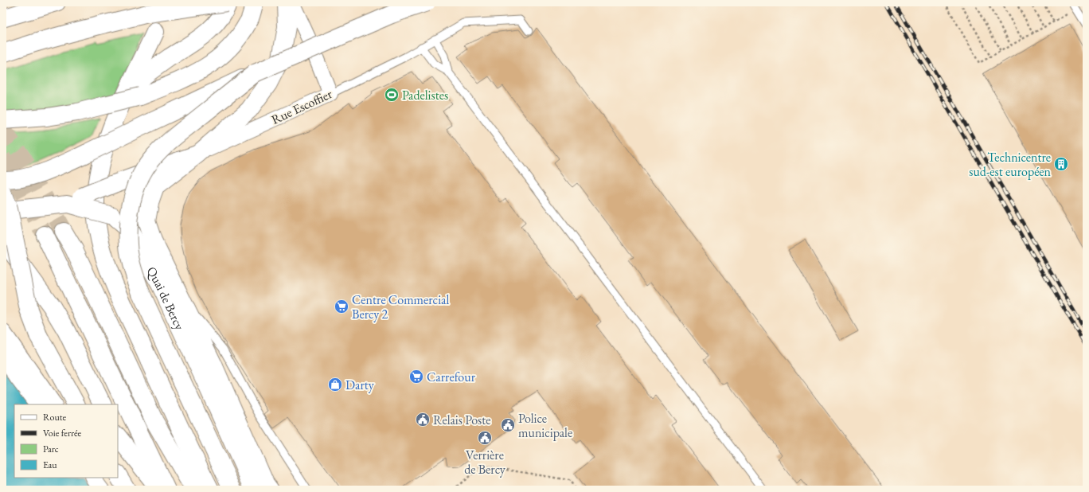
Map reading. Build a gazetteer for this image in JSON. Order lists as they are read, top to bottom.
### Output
{
  "streets": {
    "main road": ["Rue Escoffier", "Quai de Bercy"]
  },
  "crossings": [
    ["Rue Escoffier", "Quai de Bercy"]
  ],
  "places": {
    "sports": ["Padelistes"],
    "building": ["Technicentre sud-est européen"],
    "supermarket": ["Centre Commercial Bercy 2", "Carrefour"],
    "shop": ["Darty"],
    "public building": ["Relais Poste", "Police municipale", "Verrière de Bercy"]
  },
  "legend": [
    "Route",
    "Voie ferrée",
    "Parc",
    "Eau"
  ]
}
